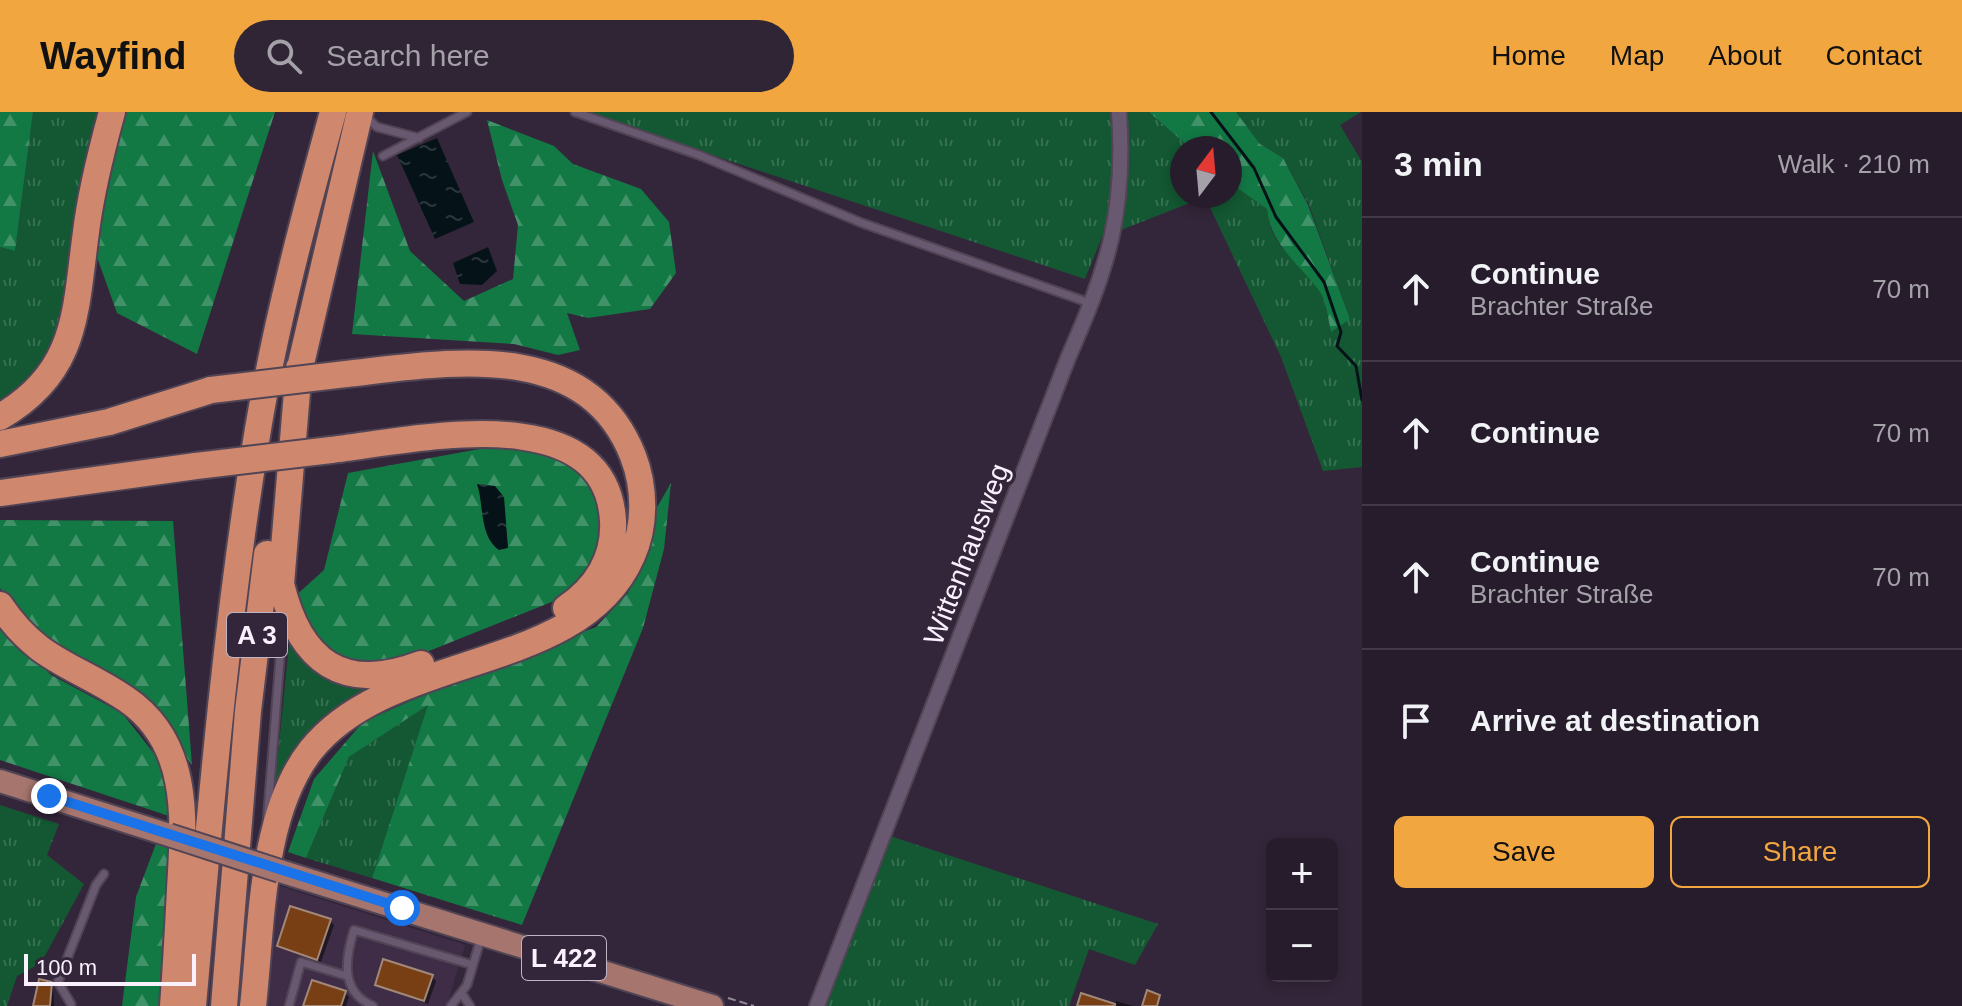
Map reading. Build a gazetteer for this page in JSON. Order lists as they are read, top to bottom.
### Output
{
  "streets": {
    "highway": ["A 3"],
    "main road": ["L 422"],
    "street": ["Wittenhausweg"]
  },
  "scale_bar": "100 m",
  "north": "top",
  "page": {
    "header": "Wayfind",
    "search": "Search here",
    "nav": [
      "Home",
      "Map",
      "About",
      "Contact"
    ],
    "heading": ["3 min", "Walk · 210 m"],
    "list": [
      ["Continue", "Brachter Straße", "70 m"],
      ["Continue", "70 m"],
      ["Continue", "Brachter Straße", "70 m"],
      "Arrive at destination"
    ],
    "buttons": ["Save", "Share"],
    "map_buttons": ["+", "−"],
    "scale": "100 m"
  }
}
